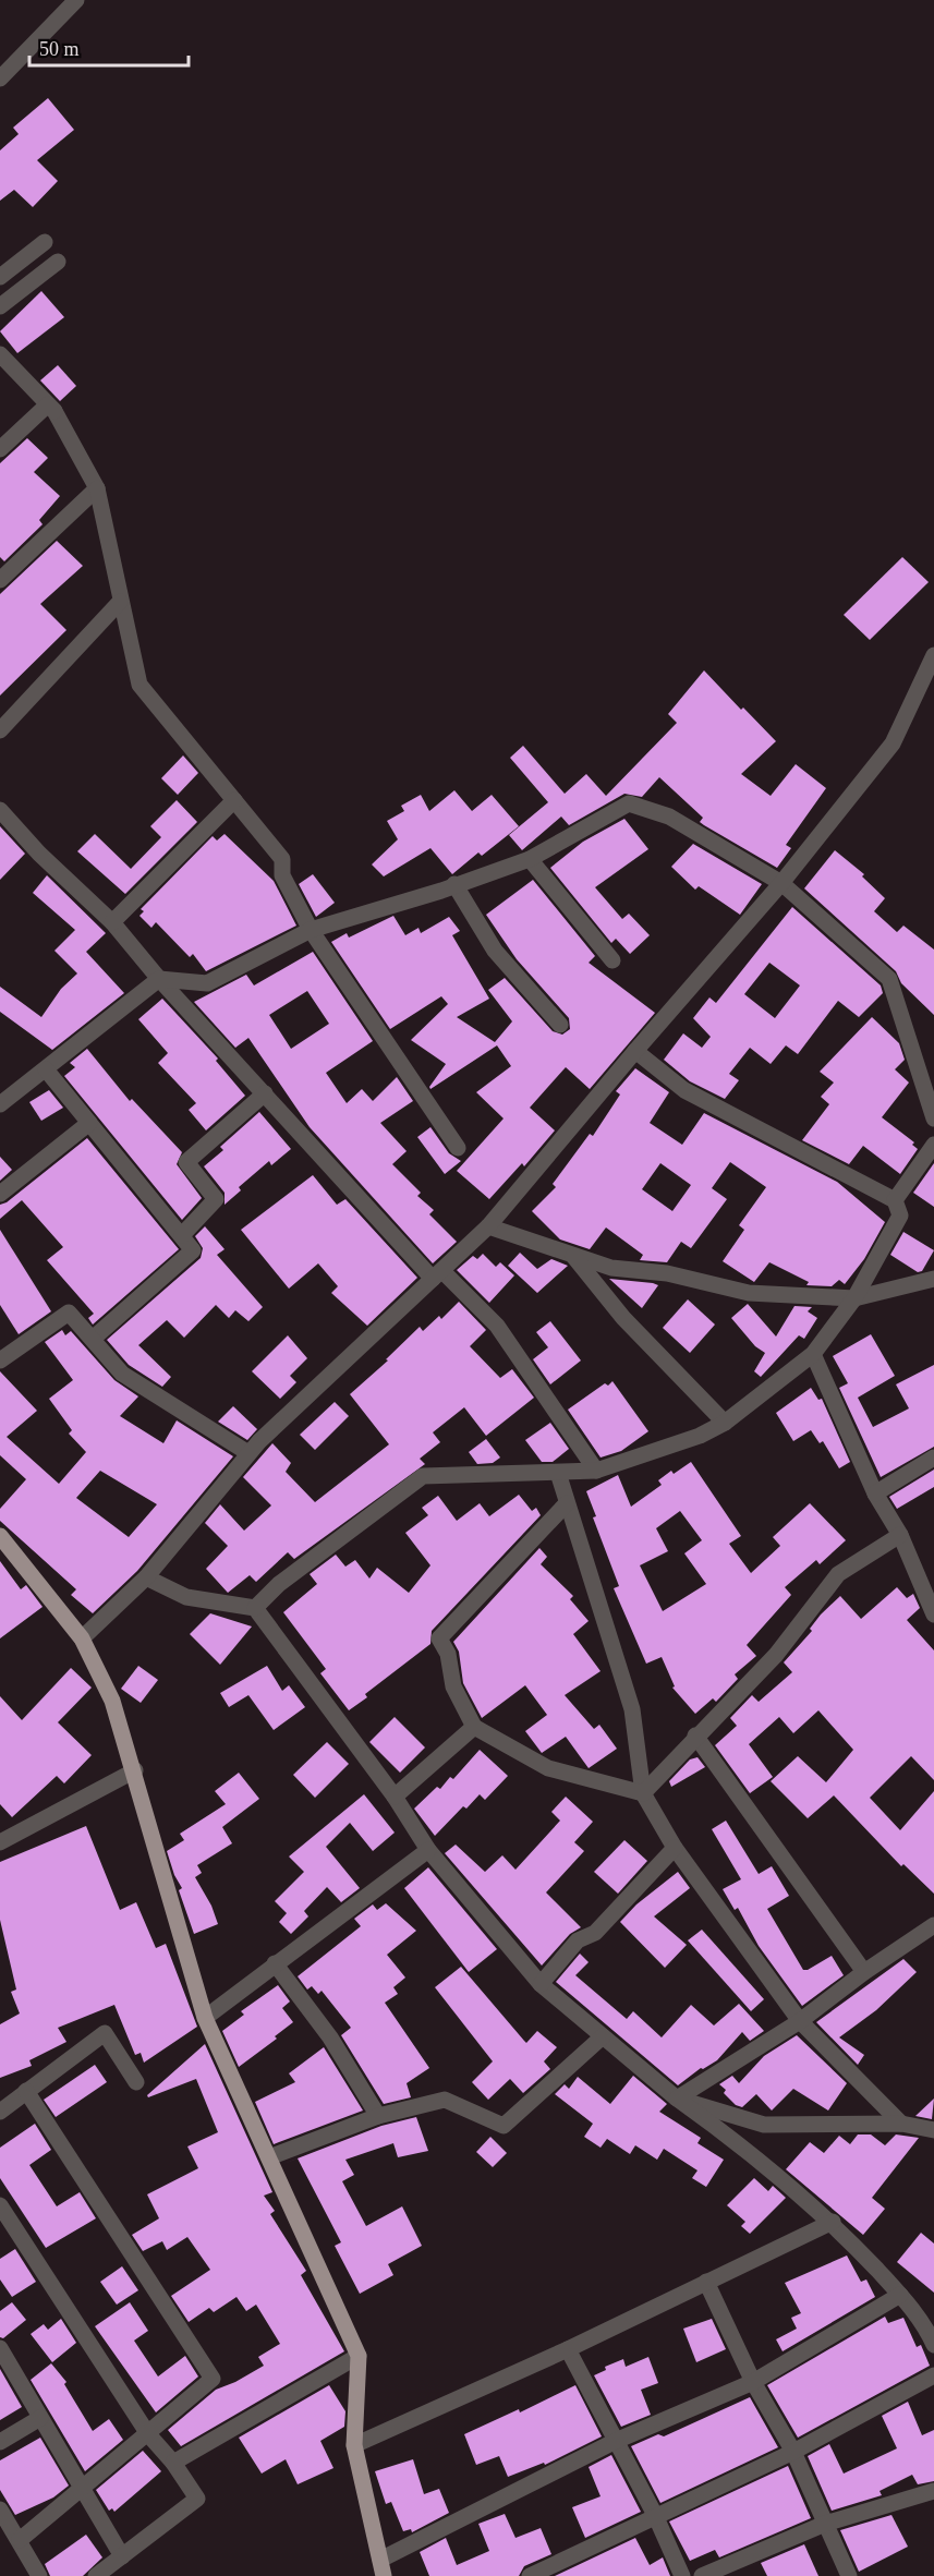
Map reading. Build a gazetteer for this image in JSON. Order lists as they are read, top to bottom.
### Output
{
  "scale_bar": "50 m"
}
